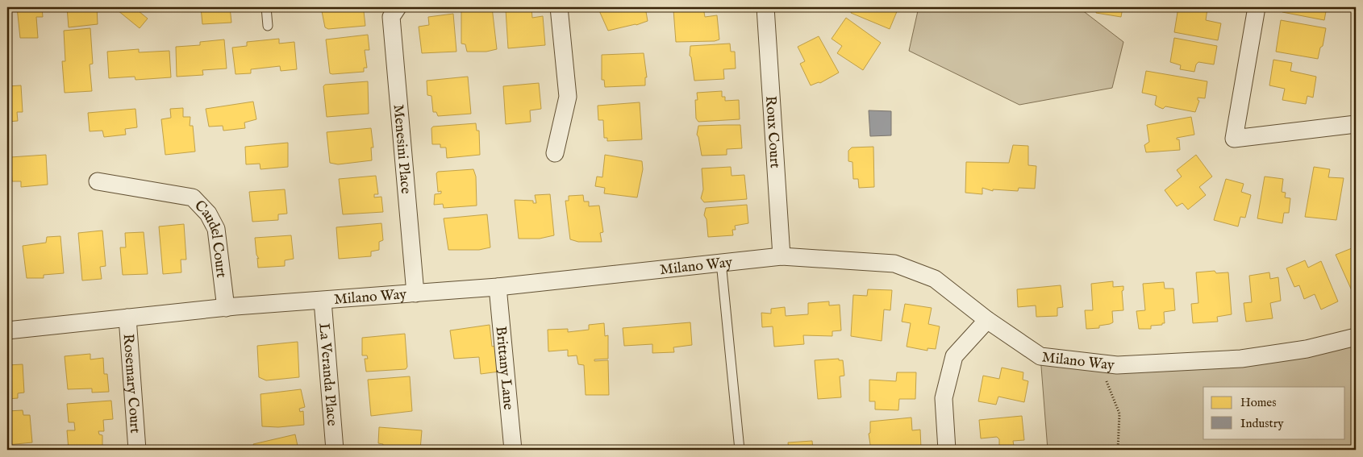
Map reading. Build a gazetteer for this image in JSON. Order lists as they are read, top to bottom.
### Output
{
  "streets": {
    "street": [
      "Roux Court",
      "Menesini Place",
      "Caudel Court",
      "Milano Way",
      "Brittany Lane",
      "La Veranda Place",
      "Rosemary Court"
    ]
  },
  "crossings": [
    ["Roux Court", "Milano Way"],
    ["Menesini Place", "Milano Way"],
    ["Caudel Court", "Milano Way"],
    ["Milano Way", "Brittany Lane"],
    ["Milano Way", "La Veranda Place"],
    ["Milano Way", "Rosemary Court"]
  ],
  "legend": ["Homes", "Industry"]
}
